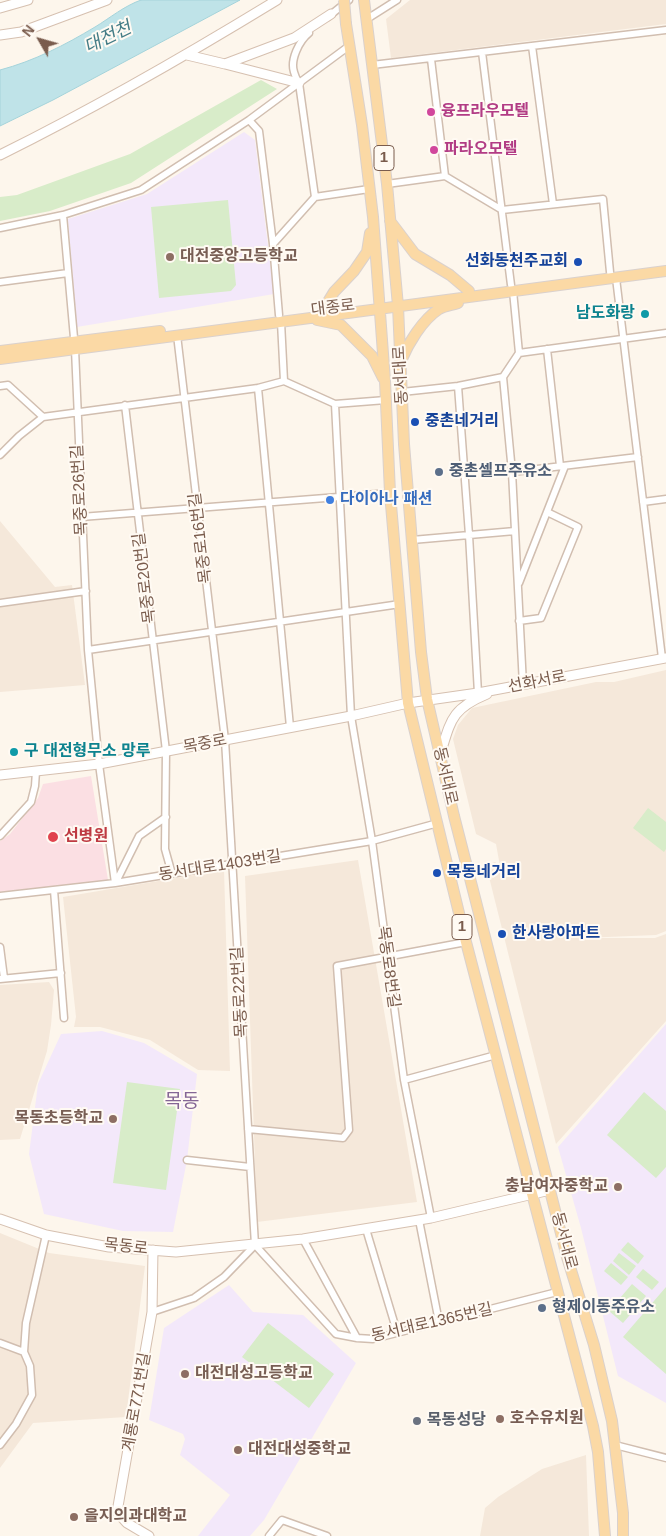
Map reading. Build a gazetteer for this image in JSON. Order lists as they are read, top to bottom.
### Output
{
  "streets": {
    "main road": [
      "1",
      "대종로",
      "동서대로",
      "선화서로",
      "목중로",
      "목동로",
      "계룡로771번길"
    ],
    "street": [
      "목중로26번길",
      "목중로16번길",
      "목중로20번길",
      "동서대로1403번길",
      "목동로8번길",
      "목동로22번길",
      "동서대로1365번길"
    ]
  },
  "crossings": [
    ["대종로", "동서대로"],
    ["대종로", "목중로26번길"],
    ["대종로", "목중로16번길"],
    ["동서대로", "선화서로"],
    ["동서대로", "목중로"],
    ["동서대로", "동서대로1403번길"],
    ["동서대로", "목동로"],
    ["동서대로", "동서대로1365번길"],
    ["목중로26번길", "목중로"],
    ["목중로26번길", "동서대로1403번길"],
    ["목중로16번길", "목중로"],
    ["목중로16번길", "목동로22번길"],
    ["목중로20번길", "목중로"],
    ["목중로20번길", "동서대로1403번길"],
    ["선화서로", "목중로"],
    ["목중로", "목동로8번길"],
    ["목중로", "목동로22번길"],
    ["동서대로1403번길", "목동로8번길"],
    ["동서대로1403번길", "목동로22번길"],
    ["목동로8번길", "목동로"],
    ["목동로22번길", "목동로"],
    ["목동로22번길", "동서대로1365번길"],
    ["목동로", "동서대로1365번길"],
    ["목동로", "계룡로771번길"]
  ],
  "districts": ["목동"],
  "water": ["대전천"],
  "places": [
    "융프라우모텔",
    "파라오모텔",
    "대전중앙고등학교",
    "선화동천주교회",
    "남도화랑",
    "중촌네거리",
    "중촌셀프주유소",
    "다이아나 패션",
    "구 대전형무소 망루",
    "선병원",
    "목동네거리",
    "한사랑아파트",
    "목동초등학교",
    "충남여자중학교",
    "형제이동주유소",
    "대전대성고등학교",
    "호수유치원",
    "목동성당",
    "대전대성중학교",
    "을지의과대학교"
  ],
  "north": "top left"
}
